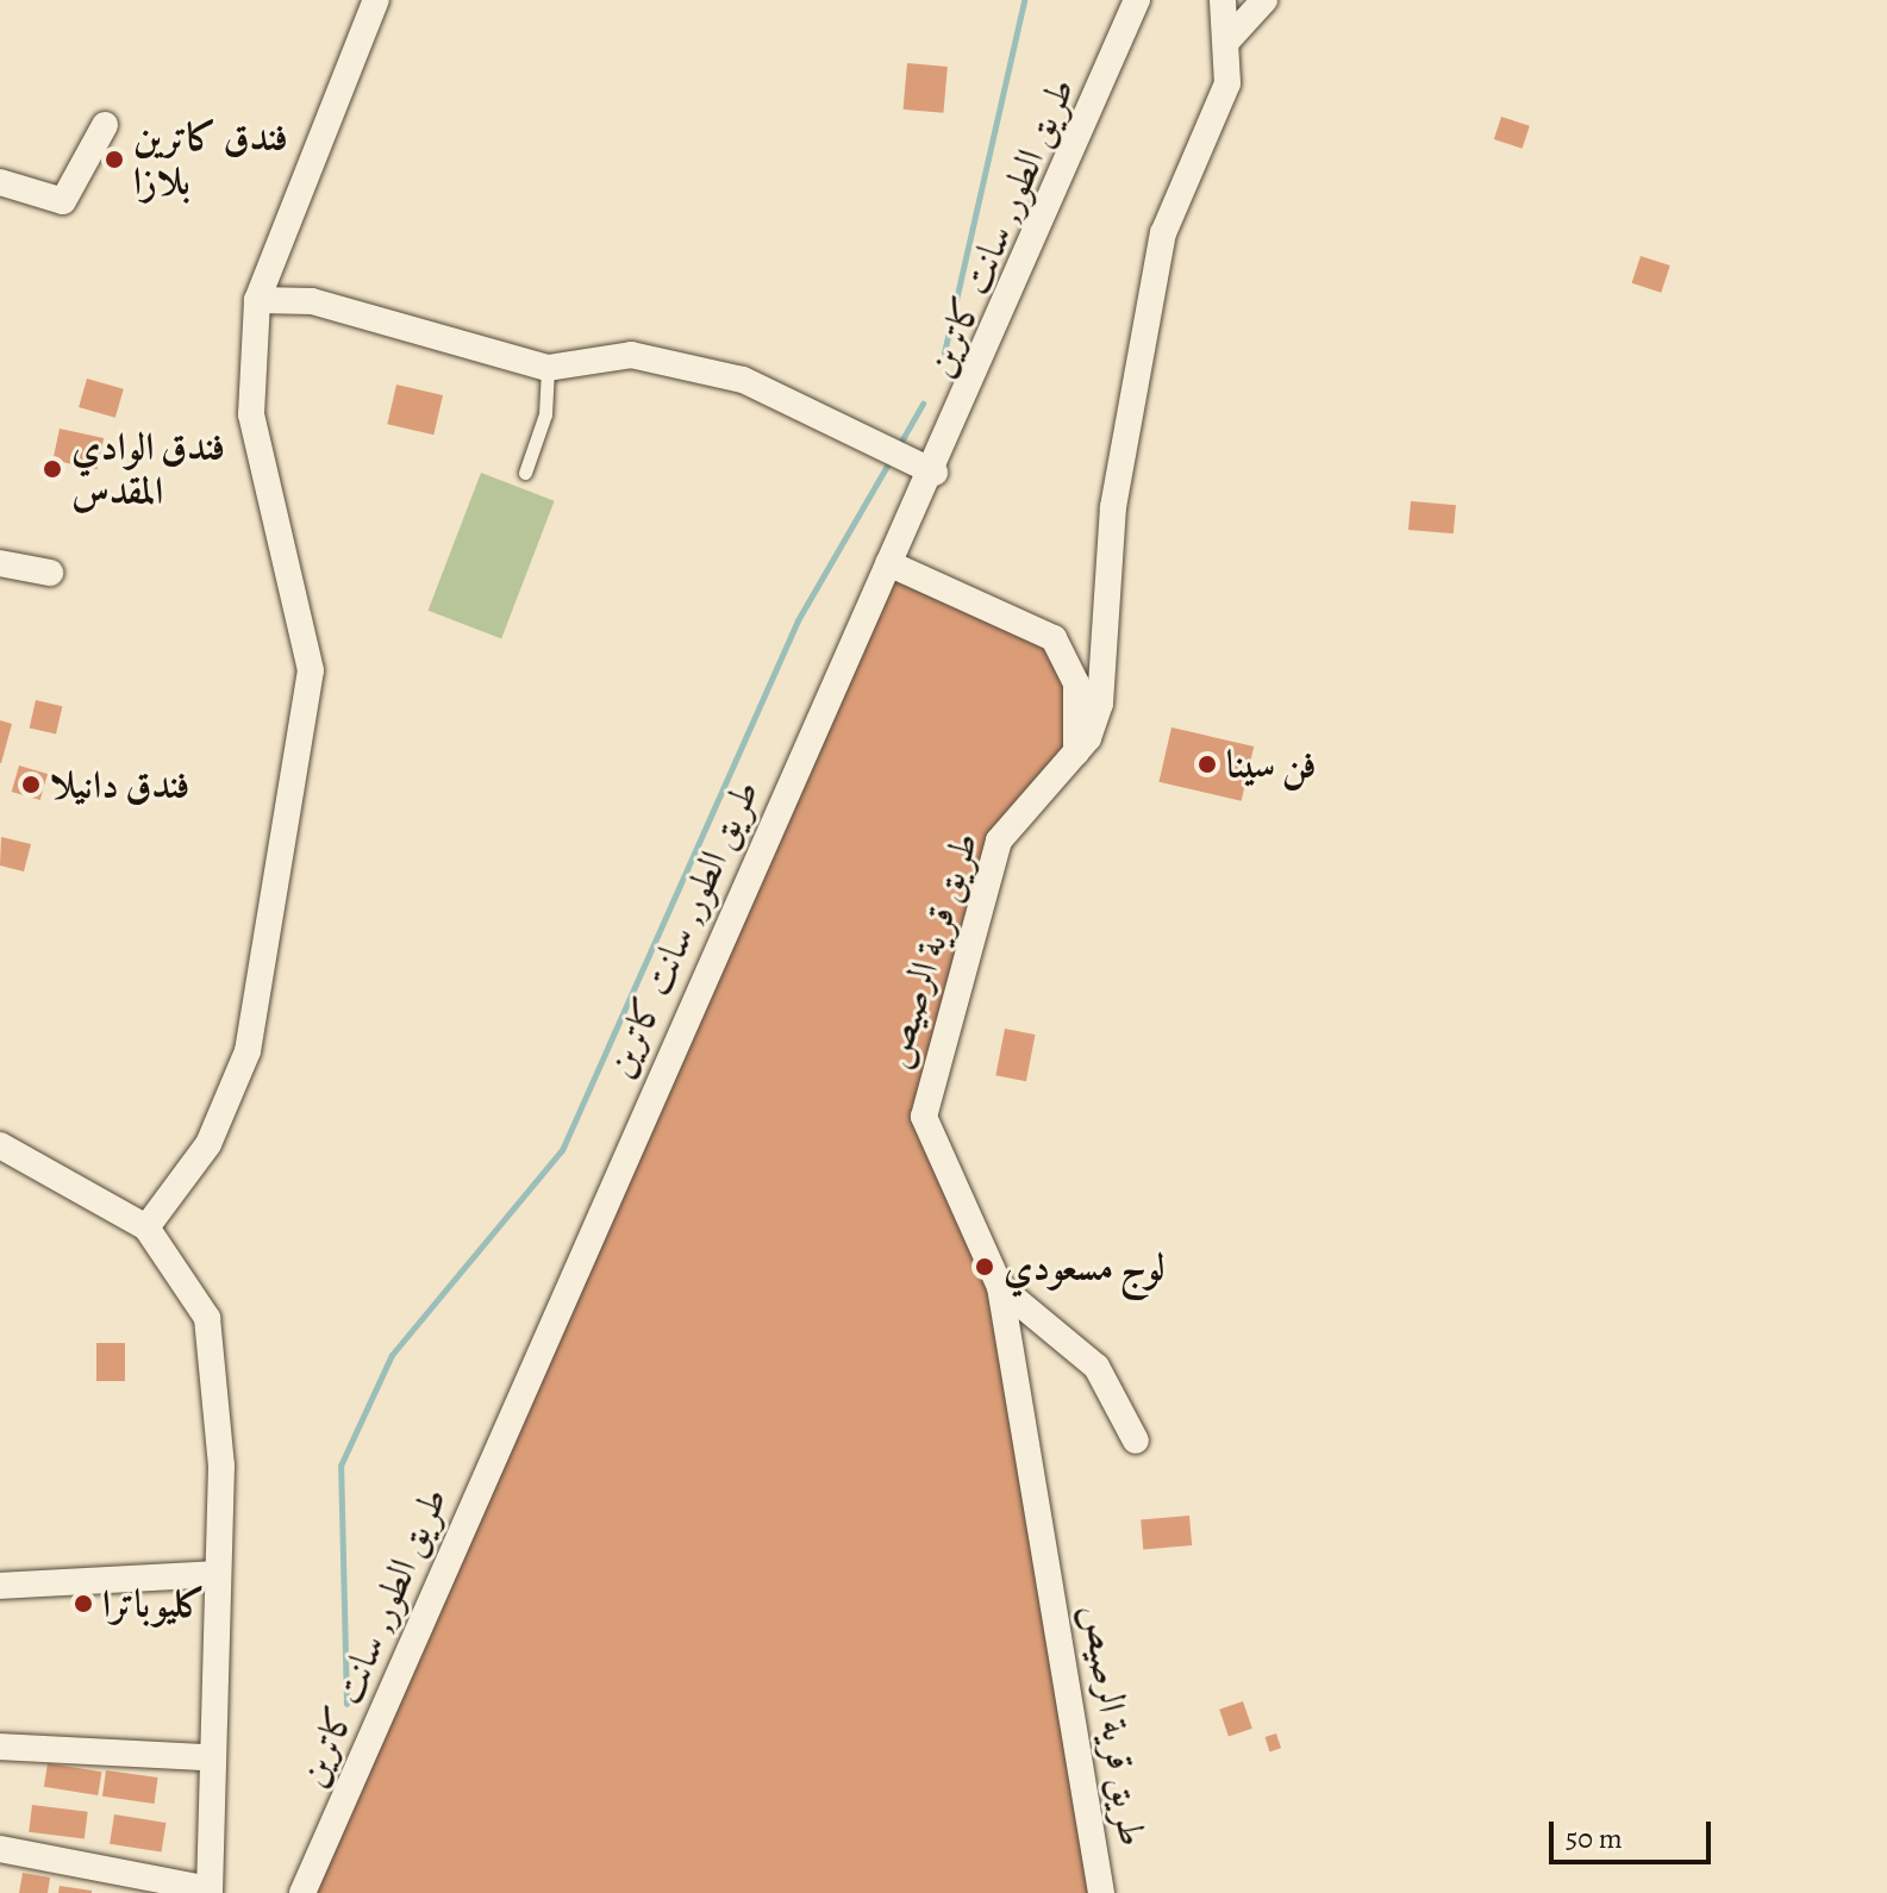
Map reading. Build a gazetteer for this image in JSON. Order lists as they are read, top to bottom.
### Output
{
  "streets": {
    "street": ["طريق الطور, سانت كاترين", "طريق قرية الرصيص"]
  },
  "places": [
    "فندق كاترين بلازا",
    "فندق الوادي المقدس",
    "فن سينا",
    "فندق دانيلا",
    "لوج مسعودي",
    "كليوباترا"
  ],
  "scale_bar": "50 m"
}
